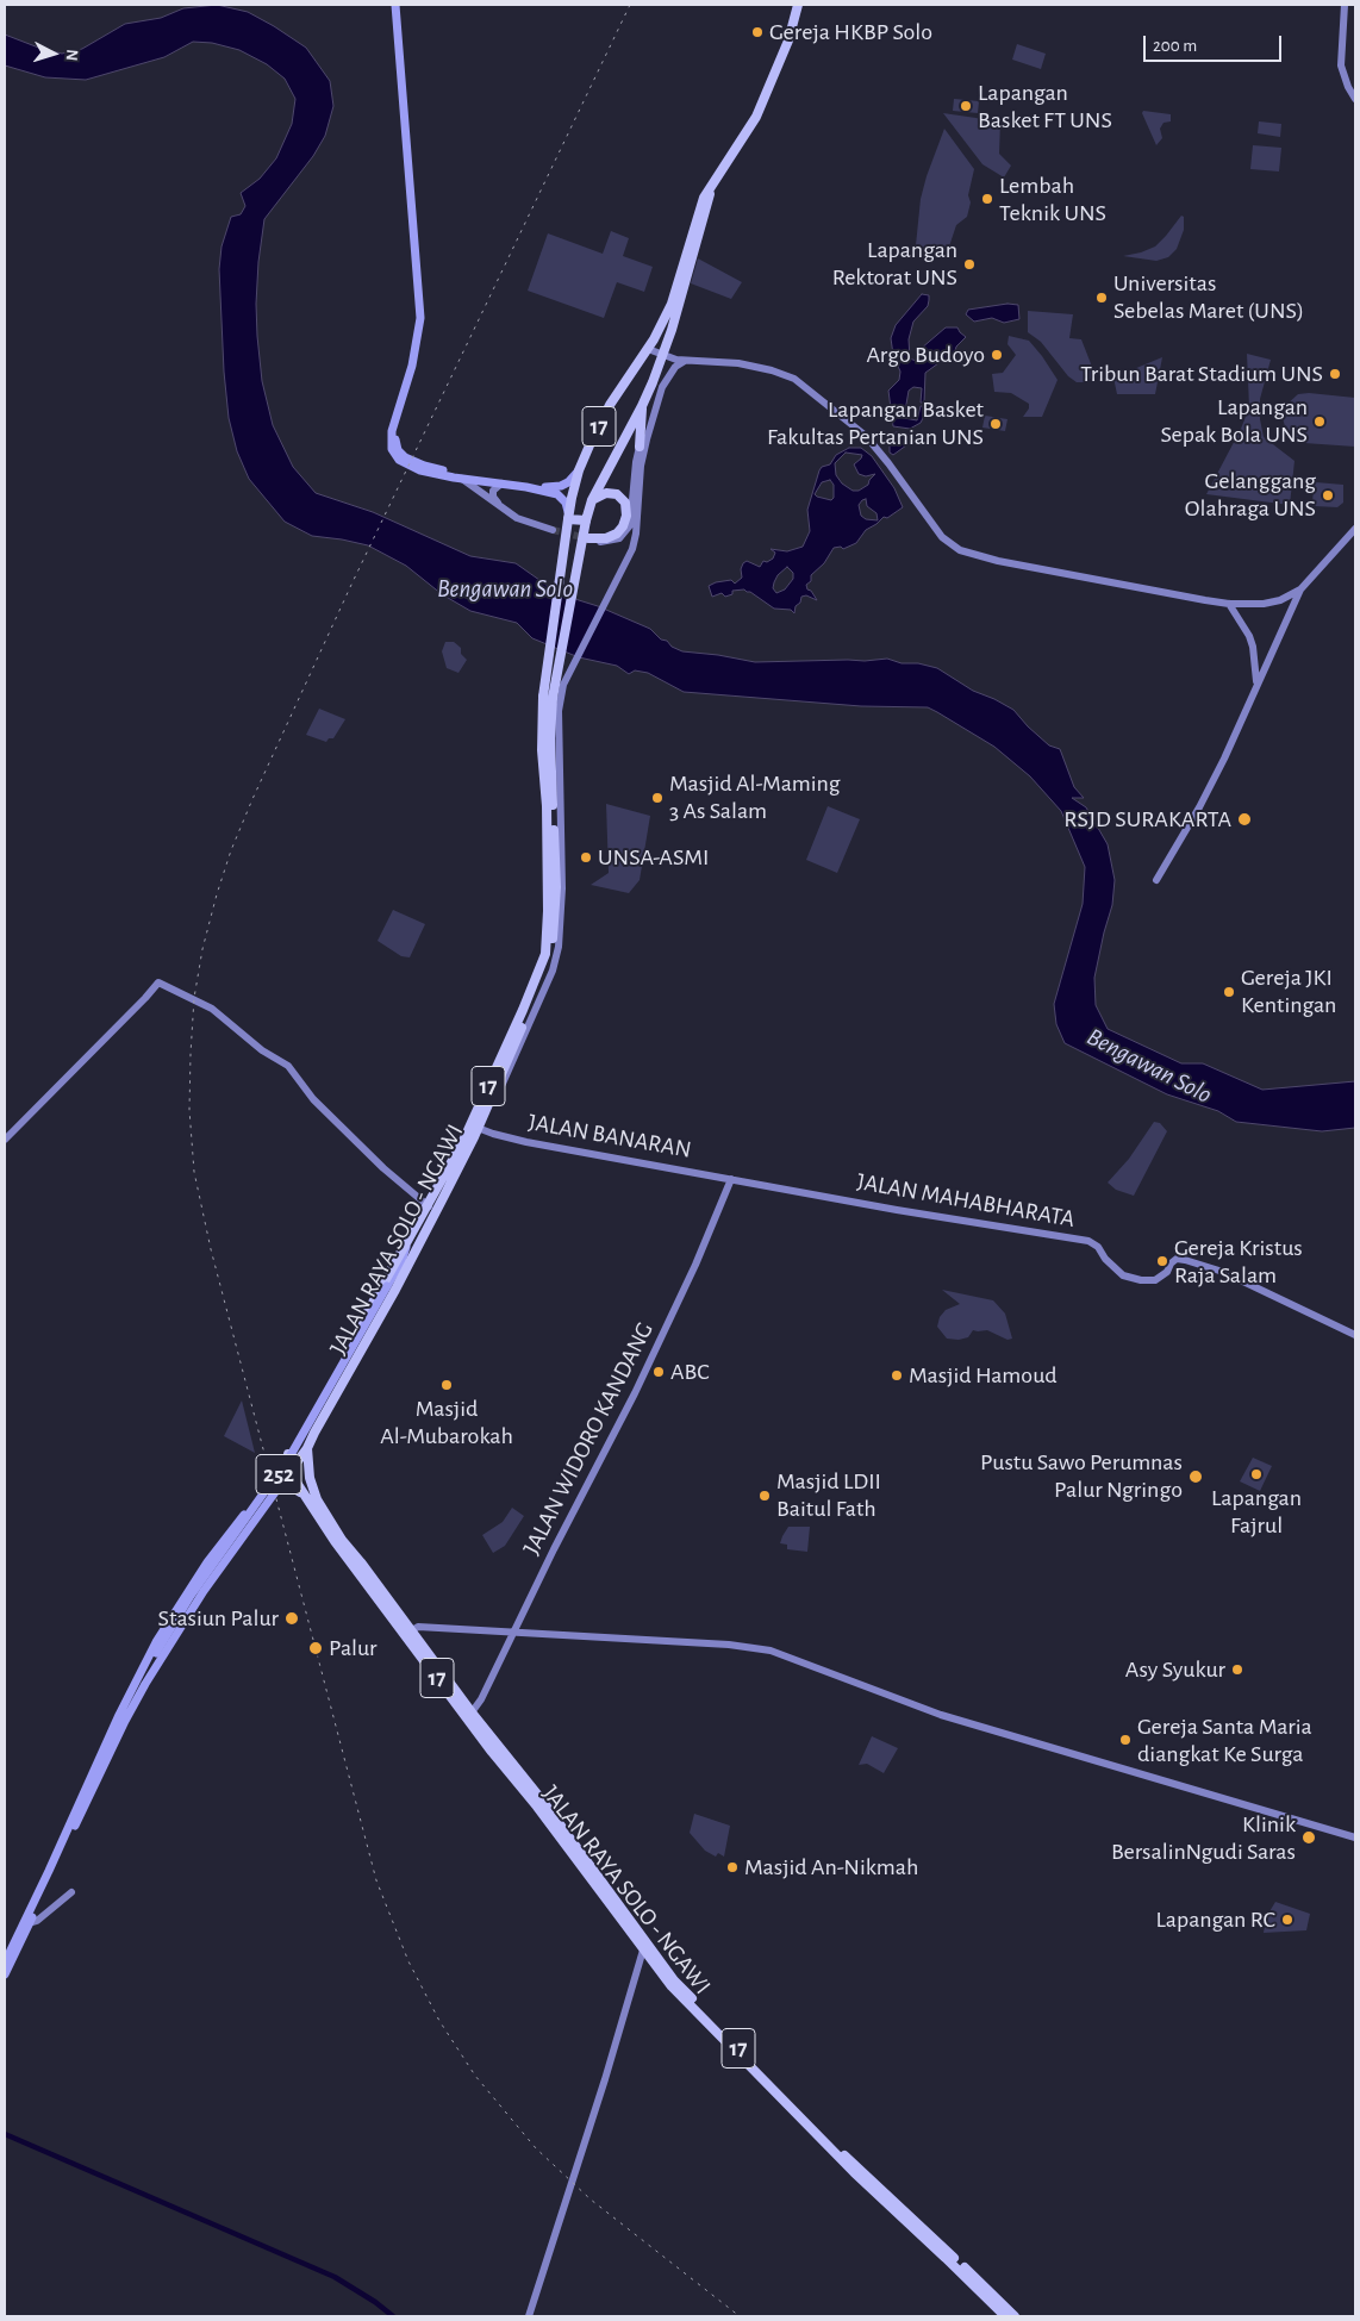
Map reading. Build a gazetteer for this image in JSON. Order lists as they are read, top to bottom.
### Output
{
  "streets": {
    "highway": ["17", "JALAN RAYA SOLO - NGAWI"],
    "main road": ["252"],
    "street": ["JALAN BANARAN", "JALAN MAHABHARATA", "JALAN WIDORO KANDANG"]
  },
  "crossings": [
    ["17", "JALAN RAYA SOLO - NGAWI"],
    ["17", "252"],
    ["JALAN BANARAN", "JALAN MAHABHARATA"],
    ["JALAN BANARAN", "JALAN RAYA SOLO - NGAWI"],
    ["JALAN BANARAN", "JALAN WIDORO KANDANG"],
    ["JALAN MAHABHARATA", "JALAN WIDORO KANDANG"],
    ["JALAN RAYA SOLO - NGAWI", "JALAN WIDORO KANDANG"],
    ["JALAN RAYA SOLO - NGAWI", "252"]
  ],
  "water": ["Bengawan Solo"],
  "places": [
    "Gereja HKBP Solo",
    "Lapangan Basket FT UNS",
    "Lembah Teknik UNS",
    "Lapangan Rektorat UNS",
    "Universitas Sebelas Maret (UNS)",
    "Argo Budoyo",
    "Tribun Barat Stadium UNS",
    "Lapangan Sepak Bola UNS",
    "Lapangan Basket Fakultas Pertanian UNS",
    "Gelanggang Olahraga UNS",
    "Masjid Al-Maming 3 As Salam",
    "RSJD SURAKARTA",
    "UNSA-ASMI",
    "Gereja JKI Kentingan",
    "Gereja Kristus Raja Salam",
    "ABC",
    "Masjid Hamoud",
    "Masjid Al-Mubarokah",
    "Lapangan Fajrul",
    "Pustu Sawo Perumnas Palur Ngringo",
    "Masjid LDII Baitul Fath",
    "Stasiun Palur",
    "Palur",
    "Asy Syukur",
    "Gereja Santa Maria diangkat Ke Surga",
    "Klinik BersalinNgudi Saras",
    "Masjid An-Nikmah",
    "Lapangan RC"
  ],
  "scale_bar": "200 m",
  "north": "right"
}
